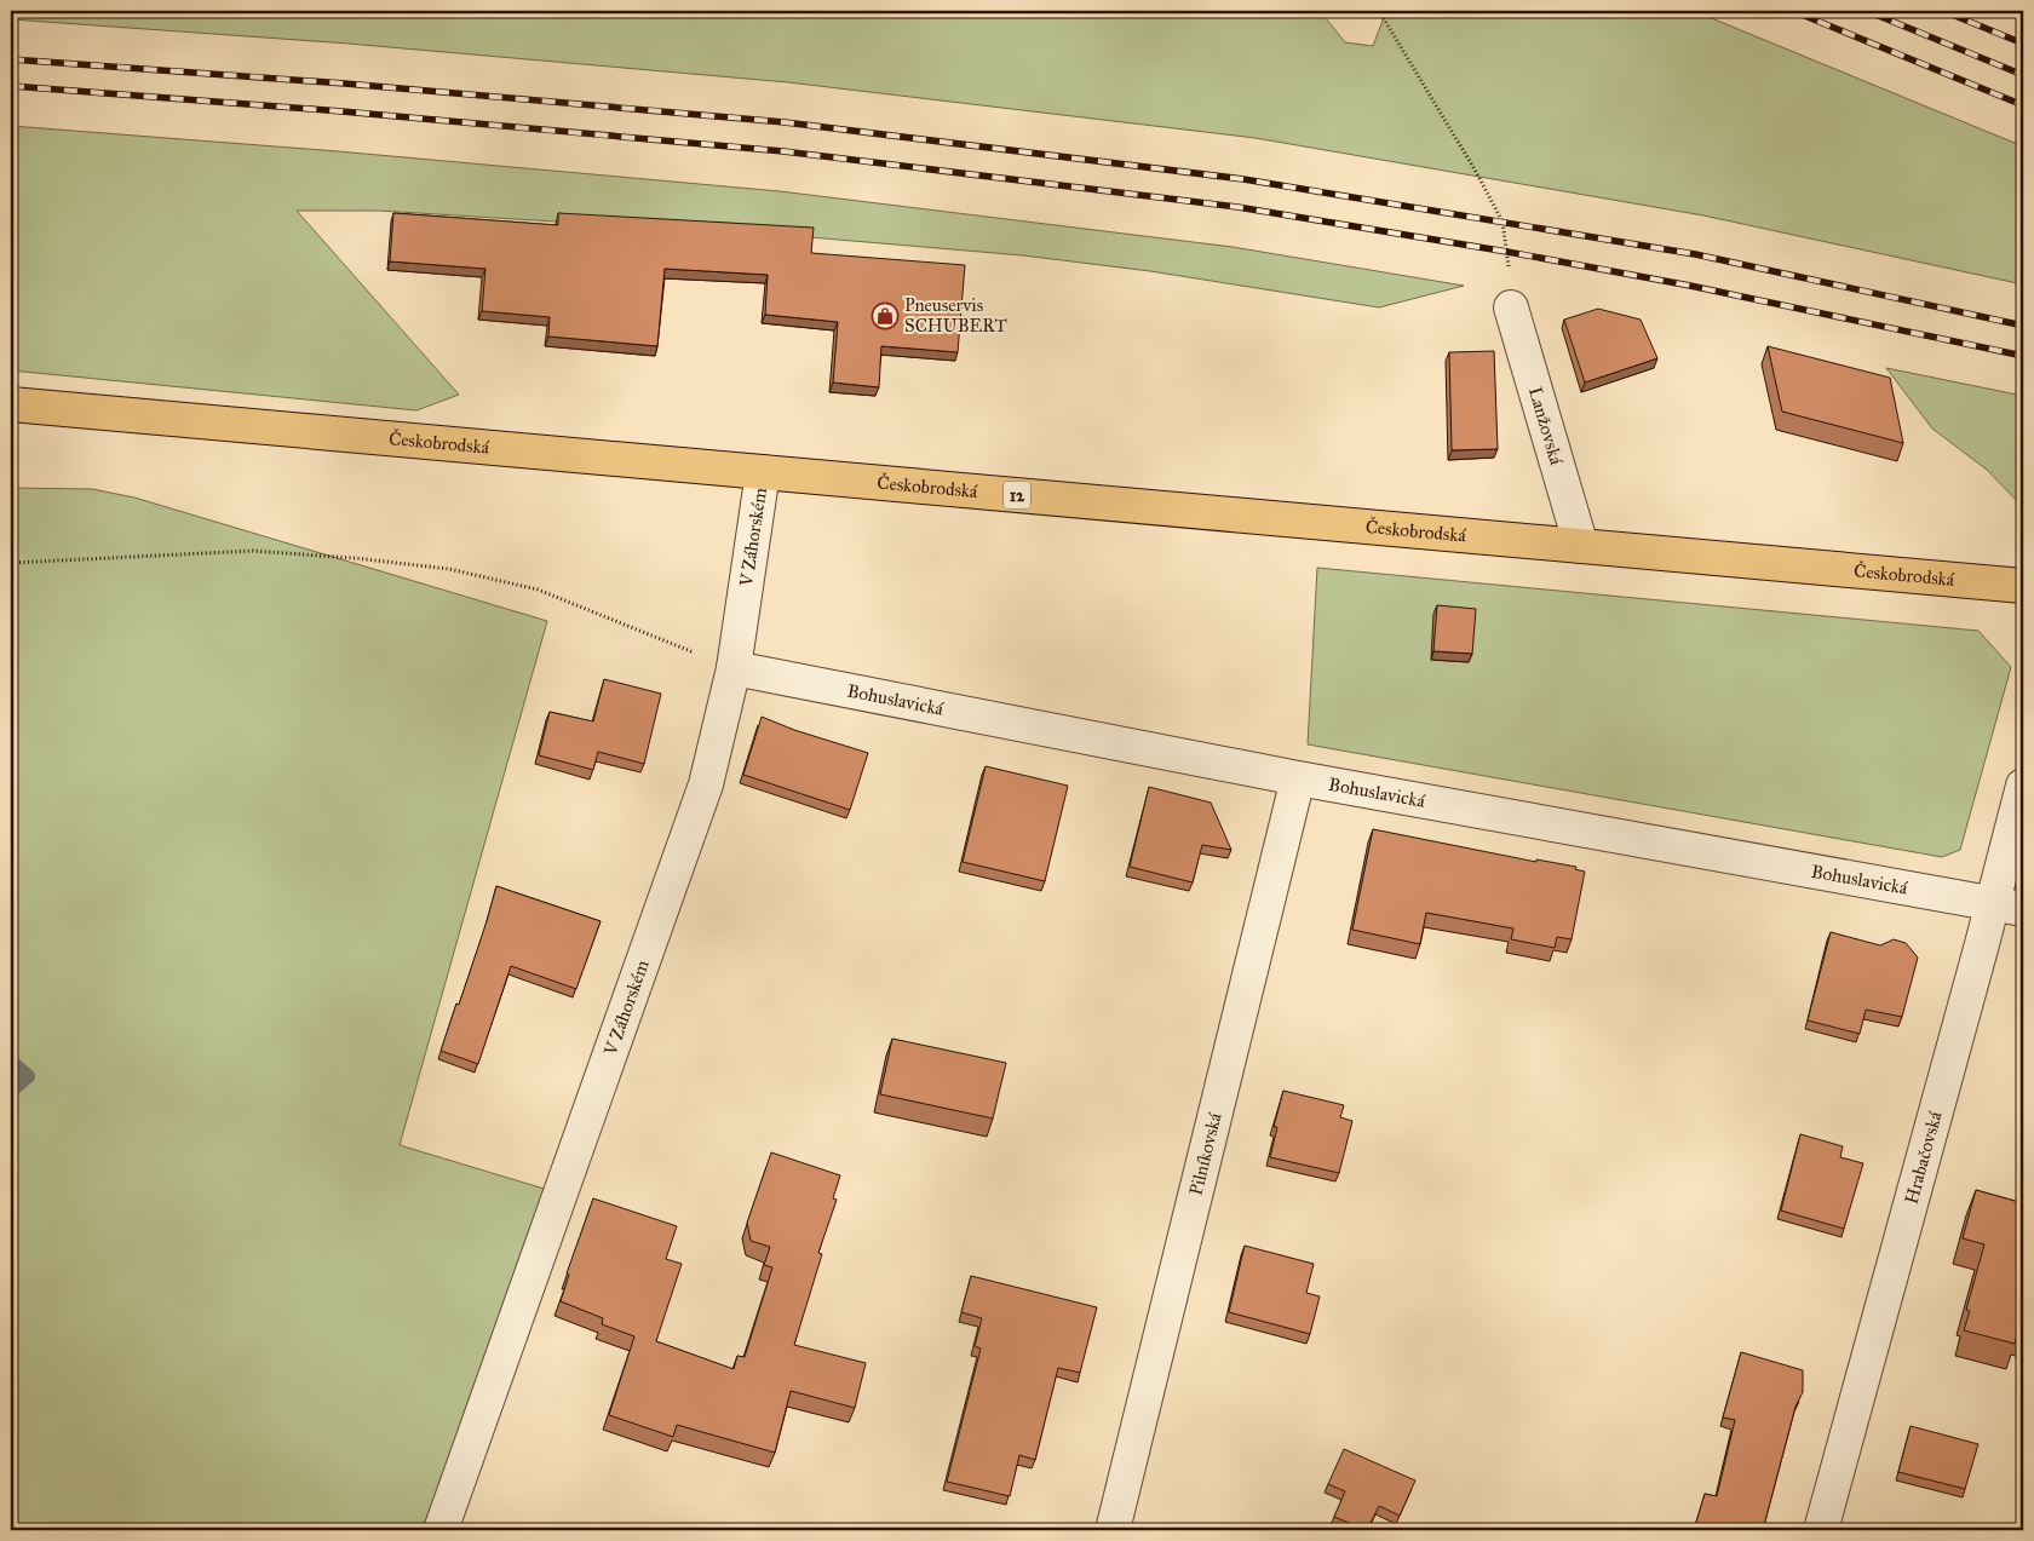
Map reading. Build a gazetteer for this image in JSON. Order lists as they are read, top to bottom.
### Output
{
  "streets": {
    "main road": ["Českobrodská", "12"],
    "street": [
      "Lanžovská",
      "V Záhorském",
      "Bohuslavická",
      "Pilníkovská",
      "Hrabačovská"
    ]
  },
  "crossings": [
    ["Lanžovská", "Českobrodská"],
    ["Českobrodská", "V Záhorském"],
    ["V Záhorském", "Bohuslavická"],
    ["Bohuslavická", "Pilníkovská"],
    ["Bohuslavická", "Hrabačovská"]
  ],
  "places": {
    "shop": ["Pneuservis SCHUBERT"]
  }
}
